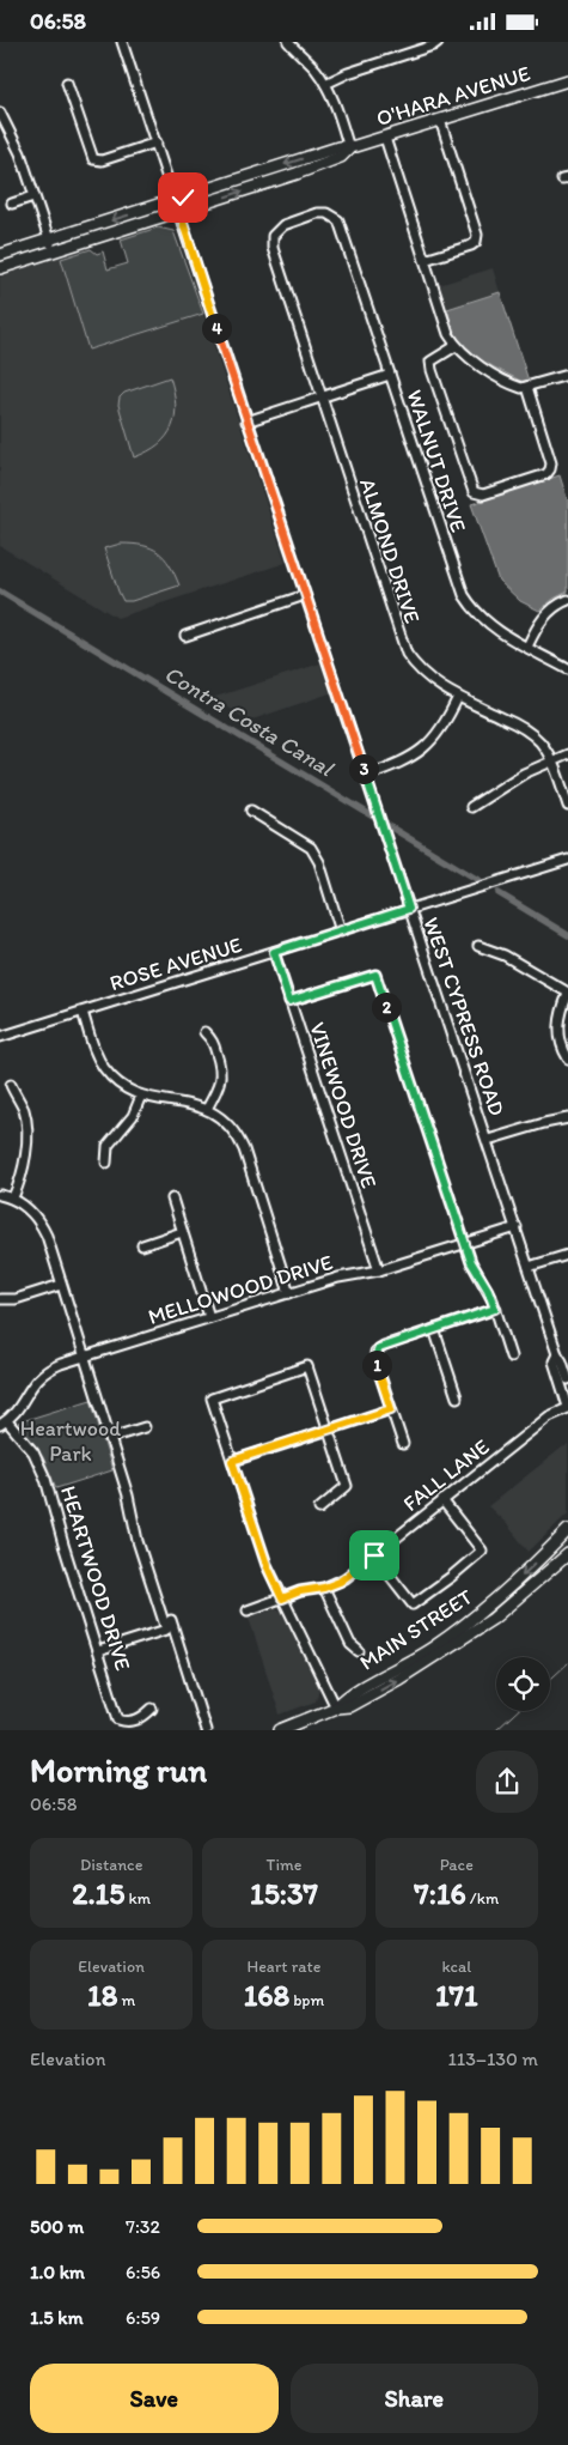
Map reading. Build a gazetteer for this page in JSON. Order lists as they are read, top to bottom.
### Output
{
  "streets": {
    "main road": ["O'HARA AVENUE", "MAIN STREET"],
    "street": [
      "WALNUT DRIVE",
      "ALMOND DRIVE",
      "ROSE AVENUE",
      "WEST CYPRESS ROAD",
      "VINEWOOD DRIVE",
      "MELLOWOOD DRIVE",
      "FALL LANE",
      "HEARTWOOD DRIVE"
    ]
  },
  "crossings": [
    ["O'HARA AVENUE", "WEST CYPRESS ROAD"],
    ["WALNUT DRIVE", "ALMOND DRIVE"],
    ["ROSE AVENUE", "WEST CYPRESS ROAD"],
    ["ROSE AVENUE", "VINEWOOD DRIVE"],
    ["WEST CYPRESS ROAD", "MELLOWOOD DRIVE"],
    ["WEST CYPRESS ROAD", "FALL LANE"],
    ["VINEWOOD DRIVE", "MELLOWOOD DRIVE"],
    ["MELLOWOOD DRIVE", "HEARTWOOD DRIVE"]
  ],
  "water": ["Contra Costa Canal"],
  "parks": ["Heartwood Park"],
  "page": {
    "status": "06:58",
    "pins": [
      "4",
      "3",
      "2",
      "1"
    ],
    "heading": ["Morning run", "06:58"],
    "stats": [
      ["Distance", "2.15 km"],
      ["Time", "15:37"],
      ["Pace", "7:16 /km"],
      ["Elevation", "18 m"],
      ["Heart rate", "168 bpm"],
      ["kcal", "171"]
    ],
    "chart": ["Elevation", "113–130 m"],
    "list": [
      {
        "name": "500 m",
        "note": "7:32"
      },
      {
        "name": "1.0 km",
        "note": "6:56"
      },
      {
        "name": "1.5 km",
        "note": "6:59"
      }
    ],
    "buttons": ["Save", "Share"]
  }
}
